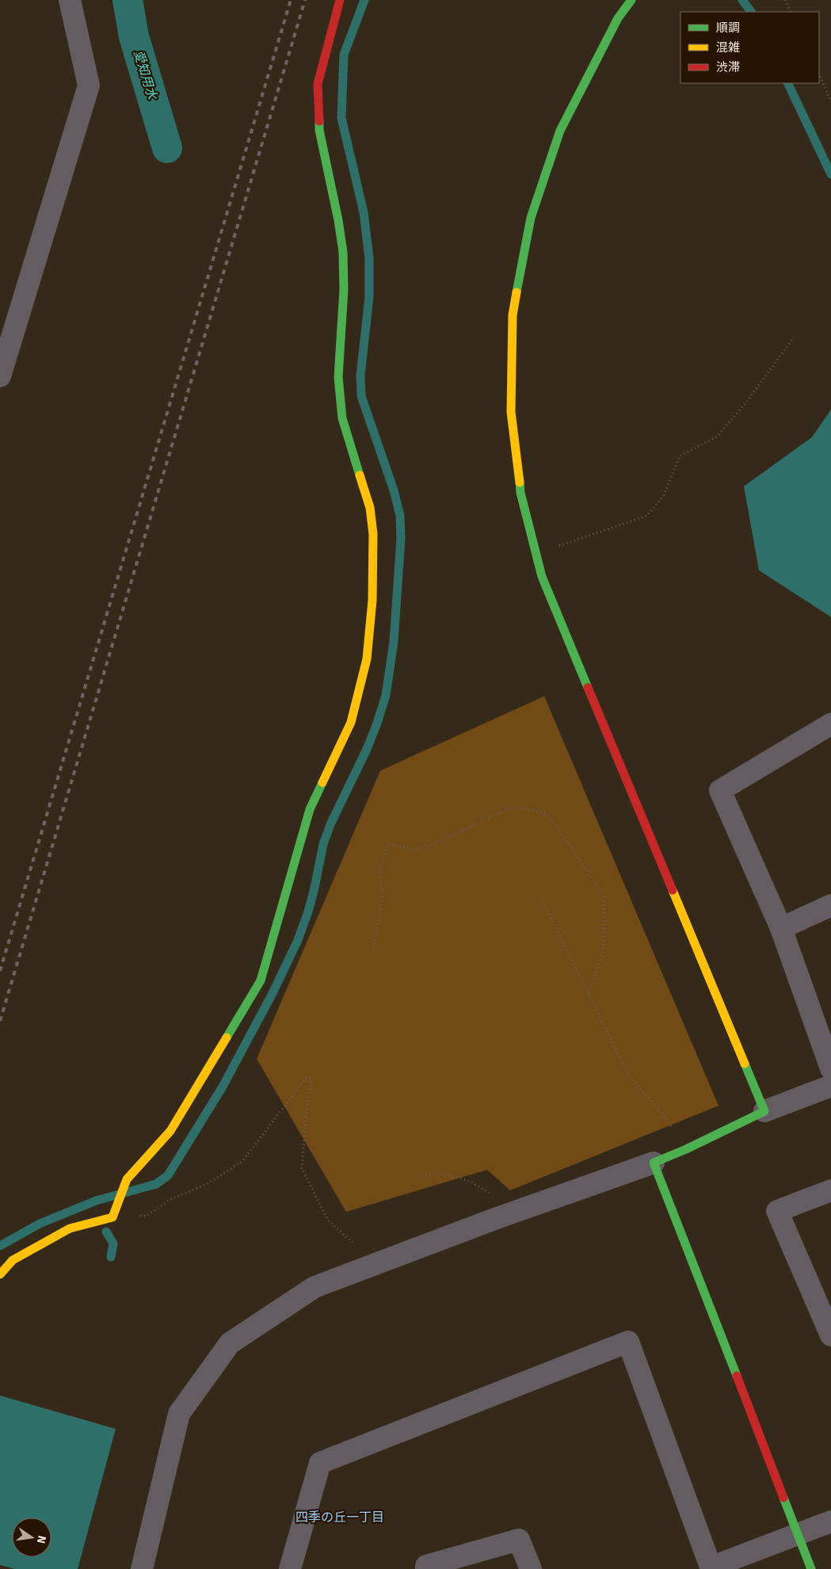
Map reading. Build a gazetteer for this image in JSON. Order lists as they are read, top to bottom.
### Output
{
  "districts": ["四季の丘一丁目"],
  "water": ["愛知用水"],
  "legend": ["順調", "混雑", "渋滞"],
  "north": "right"
}
